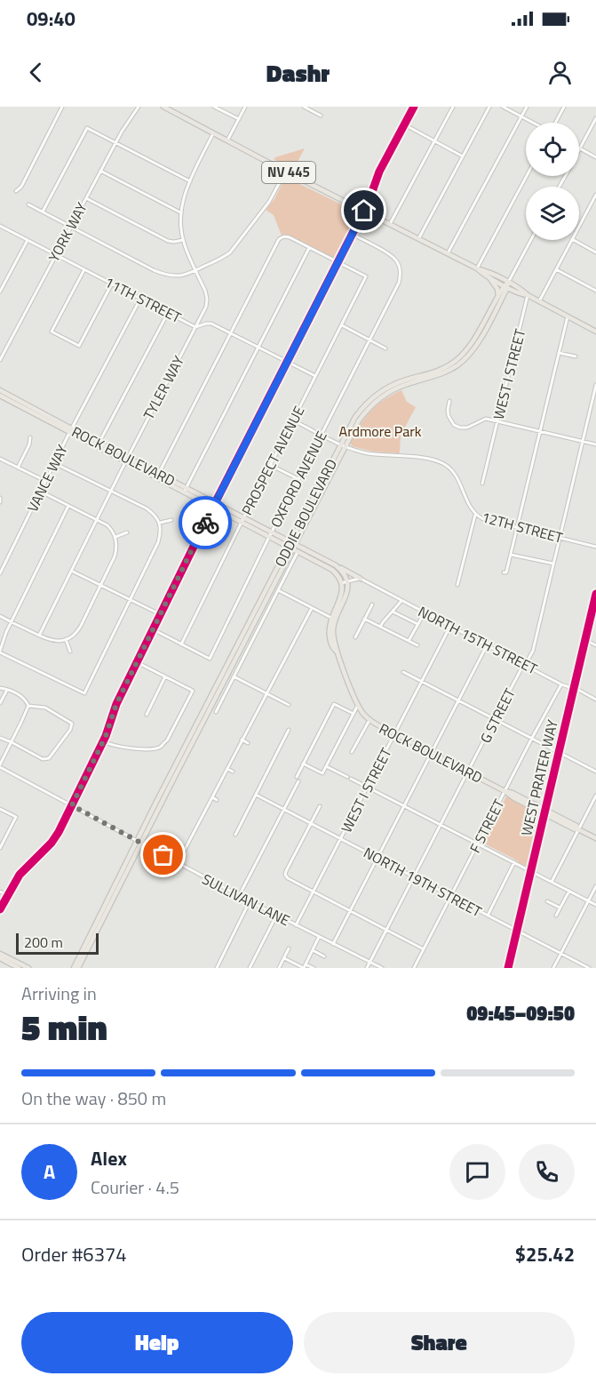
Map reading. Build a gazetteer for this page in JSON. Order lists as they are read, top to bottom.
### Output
{
  "streets": {
    "main road": [
      "NV 445",
      "ROCK BOULEVARD",
      "ODDIE BOULEVARD",
      "WEST PRATER WAY"
    ],
    "street": [
      "YORK WAY",
      "11TH STREET",
      "WEST I STREET",
      "TYLER WAY",
      "PROSPECT AVENUE",
      "VANCE WAY",
      "OXFORD AVENUE",
      "12TH STREET",
      "NORTH 15TH STREET",
      "G STREET",
      "F STREET",
      "NORTH 19TH STREET",
      "SULLIVAN LANE"
    ]
  },
  "crossings": [
    ["NV 445", "WEST I STREET"],
    ["NV 445", "TYLER WAY"],
    ["NV 445", "ODDIE BOULEVARD"],
    ["YORK WAY", "11TH STREET"],
    ["11TH STREET", "TYLER WAY"],
    ["11TH STREET", "PROSPECT AVENUE"],
    ["11TH STREET", "VANCE WAY"],
    ["WEST I STREET", "ROCK BOULEVARD"],
    ["WEST I STREET", "NORTH 15TH STREET"],
    ["WEST I STREET", "NORTH 19TH STREET"],
    ["WEST I STREET", "SULLIVAN LANE"],
    ["TYLER WAY", "ROCK BOULEVARD"],
    ["ROCK BOULEVARD", "PROSPECT AVENUE"],
    ["ROCK BOULEVARD", "VANCE WAY"],
    ["ROCK BOULEVARD", "OXFORD AVENUE"],
    ["ROCK BOULEVARD", "ODDIE BOULEVARD"],
    ["ROCK BOULEVARD", "G STREET"],
    ["ROCK BOULEVARD", "WEST PRATER WAY"],
    ["ROCK BOULEVARD", "F STREET"],
    ["PROSPECT AVENUE", "OXFORD AVENUE"],
    ["PROSPECT AVENUE", "12TH STREET"],
    ["OXFORD AVENUE", "12TH STREET"],
    ["ODDIE BOULEVARD", "12TH STREET"],
    ["ODDIE BOULEVARD", "SULLIVAN LANE"],
    ["12TH STREET", "G STREET"],
    ["NORTH 15TH STREET", "G STREET"],
    ["NORTH 15TH STREET", "WEST PRATER WAY"],
    ["NORTH 15TH STREET", "F STREET"],
    ["G STREET", "NORTH 19TH STREET"],
    ["G STREET", "SULLIVAN LANE"],
    ["WEST PRATER WAY", "NORTH 19TH STREET"],
    ["F STREET", "NORTH 19TH STREET"]
  ],
  "parks": ["Ardmore Park"],
  "scale_bar": "200 m",
  "page": {
    "status": "09:40",
    "header": "Dashr",
    "scale": "200 m",
    "heading": ["5 min", "Arriving in", "09:45–09:50"],
    "panel": [
      "Alex",
      "Courier · 4.5",
      "Order #6374",
      "$25.42"
    ],
    "bar": "On the way · 850 m",
    "round": "A",
    "buttons": ["Help", "Share"]
  }
}
